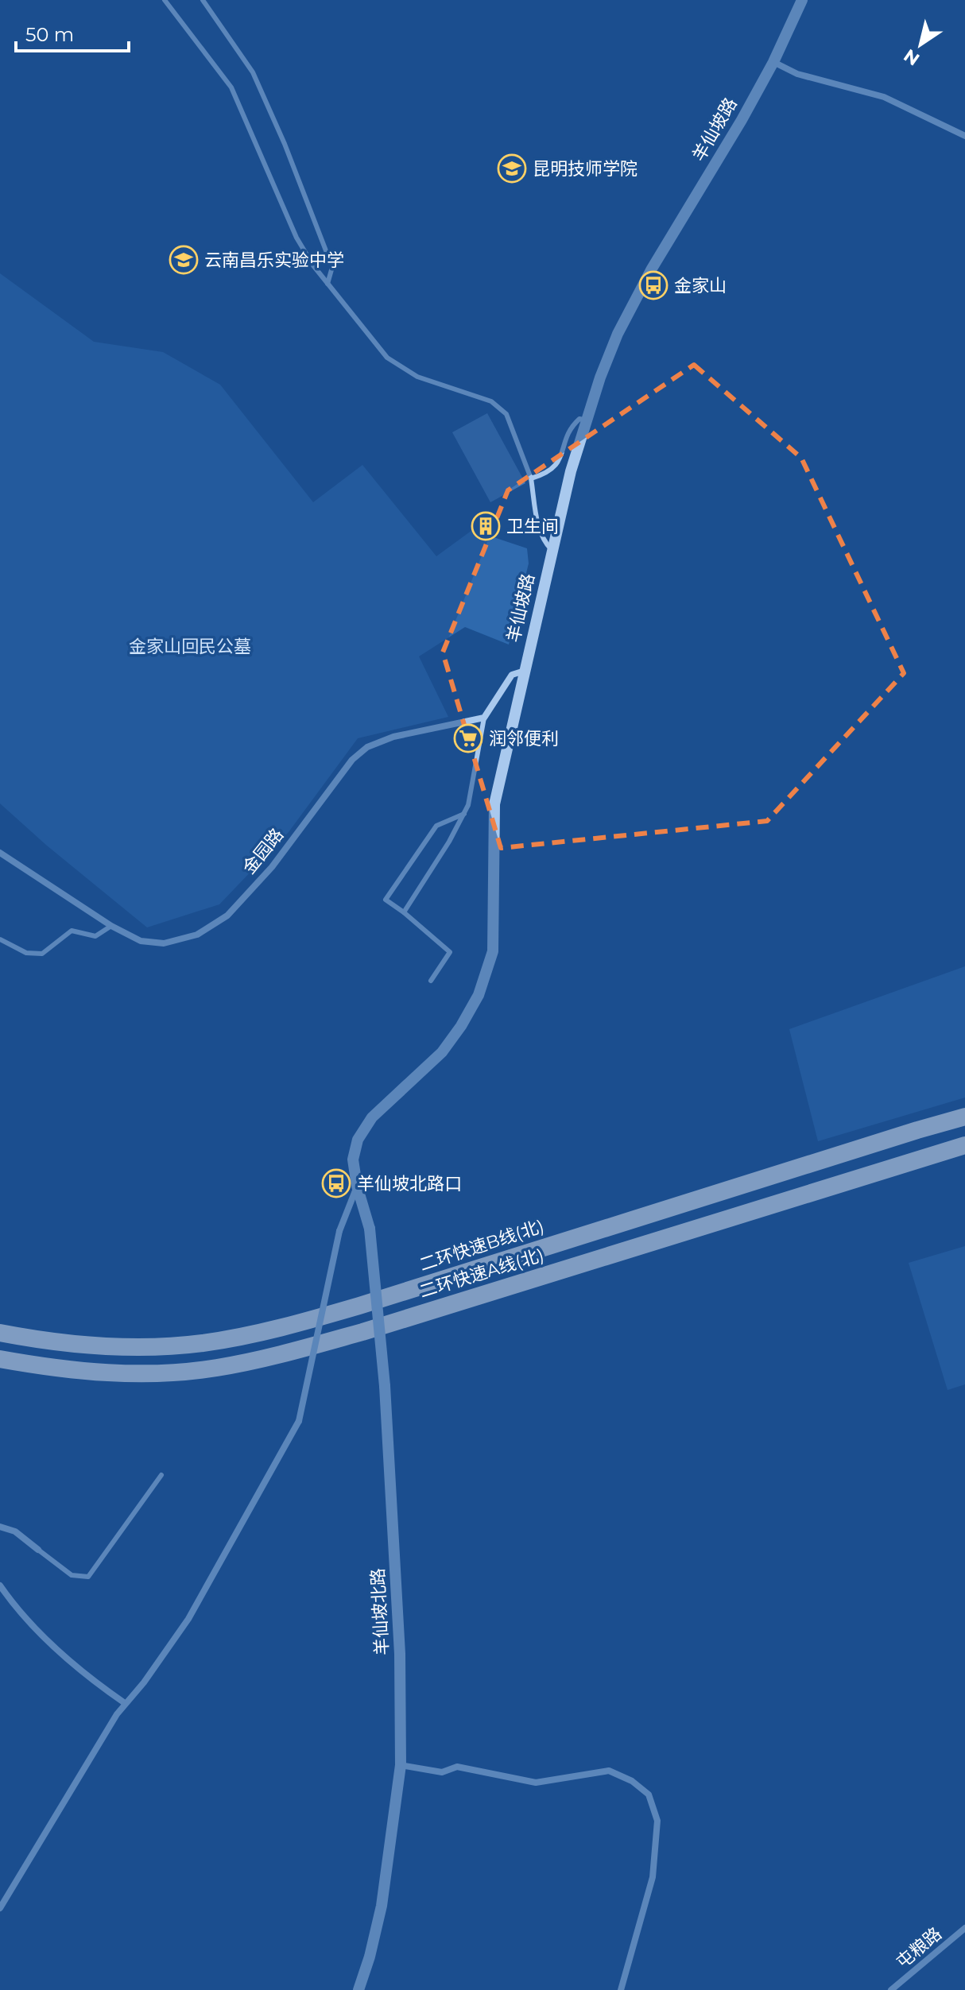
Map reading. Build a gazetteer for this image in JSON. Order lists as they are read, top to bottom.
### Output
{
  "streets": {
    "highway": ["二环快速B线(北)", "二环快速A线(北)"],
    "street": [
      "羊仙坡路",
      "金园路",
      "羊仙坡北路",
      "屯粮路"
    ]
  },
  "crossings": [
    ["羊仙坡路", "羊仙坡北路"]
  ],
  "parks": ["金家山回民公墓"],
  "places": {
    "school or university": ["昆明技师学院", "云南昌乐实验中学"],
    "bus stop": ["金家山", "羊仙坡北路口"],
    "building": ["卫生间"],
    "supermarket": ["润邻便利"]
  },
  "scale_bar": "50 m",
  "north": "bottom left"
}
